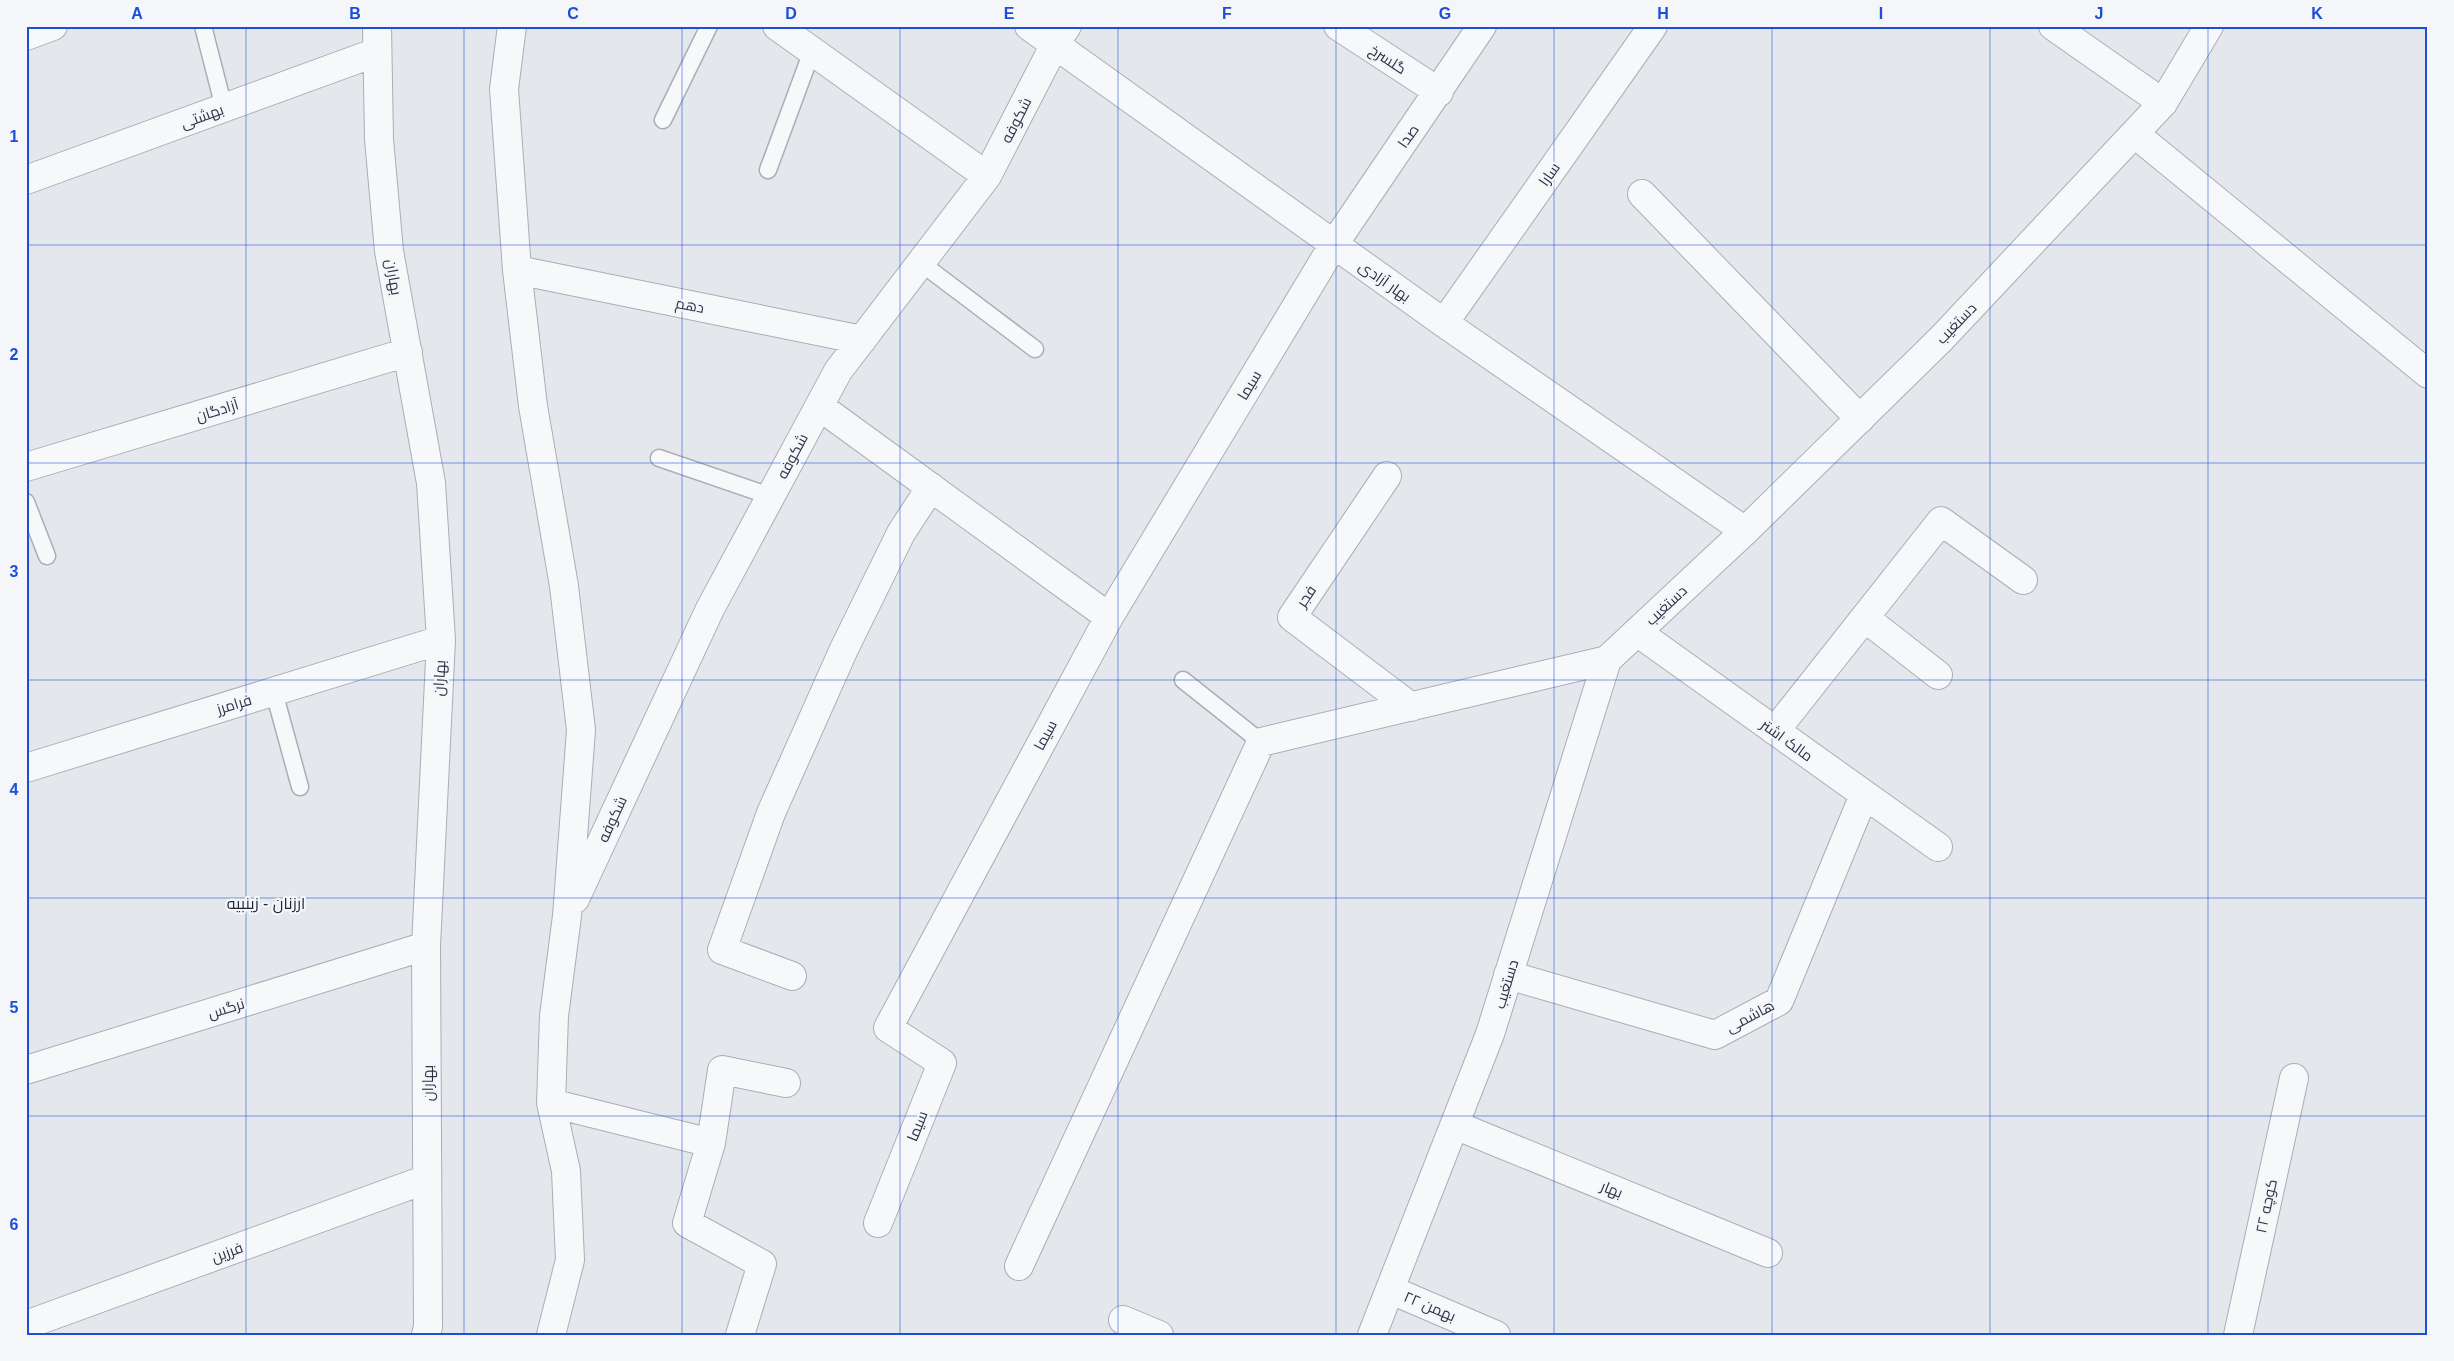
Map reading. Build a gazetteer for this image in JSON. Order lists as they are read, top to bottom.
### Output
{
  "streets": {
    "street": [
      "گلسرخ",
      "بهشتی",
      "شکوفه",
      "صدا",
      "سارا",
      "بهاران",
      "بهار آزادی",
      "دهم",
      "دستغیب",
      "سیما",
      "آزادگان",
      "فجر",
      "فرامرز",
      "مالک اشتر",
      "نرگس",
      "هاشمی",
      "بهار",
      "کوچه ۲۲",
      "فرزین",
      "۲۲ بهمن"
    ]
  },
  "crossings": [
    ["گلسرخ", "صدا"],
    ["بهشتی", "بهاران"],
    ["شکوفه", "بهار آزادی"],
    ["شکوفه", "دهم"],
    ["صدا", "بهار آزادی"],
    ["صدا", "سیما"],
    ["سارا", "بهار آزادی"],
    ["بهاران", "آزادگان"],
    ["بهاران", "فرامرز"],
    ["بهاران", "نرگس"],
    ["بهاران", "فرزین"],
    ["بهار آزادی", "دستغیب"],
    ["بهار آزادی", "سیما"],
    ["دستغیب", "مالک اشتر"],
    ["دستغیب", "هاشمی"],
    ["دستغیب", "بهار"],
    ["دستغیب", "۲۲ بهمن"],
    ["مالک اشتر", "هاشمی"]
  ],
  "districts": ["ارزنان - زینبیه"],
  "grid": {
    "columns": [
      "A",
      "B",
      "C",
      "D",
      "E",
      "F",
      "G",
      "H",
      "I",
      "J",
      "K"
    ],
    "rows": [
      "1",
      "2",
      "3",
      "4",
      "5",
      "6"
    ]
  }
}
